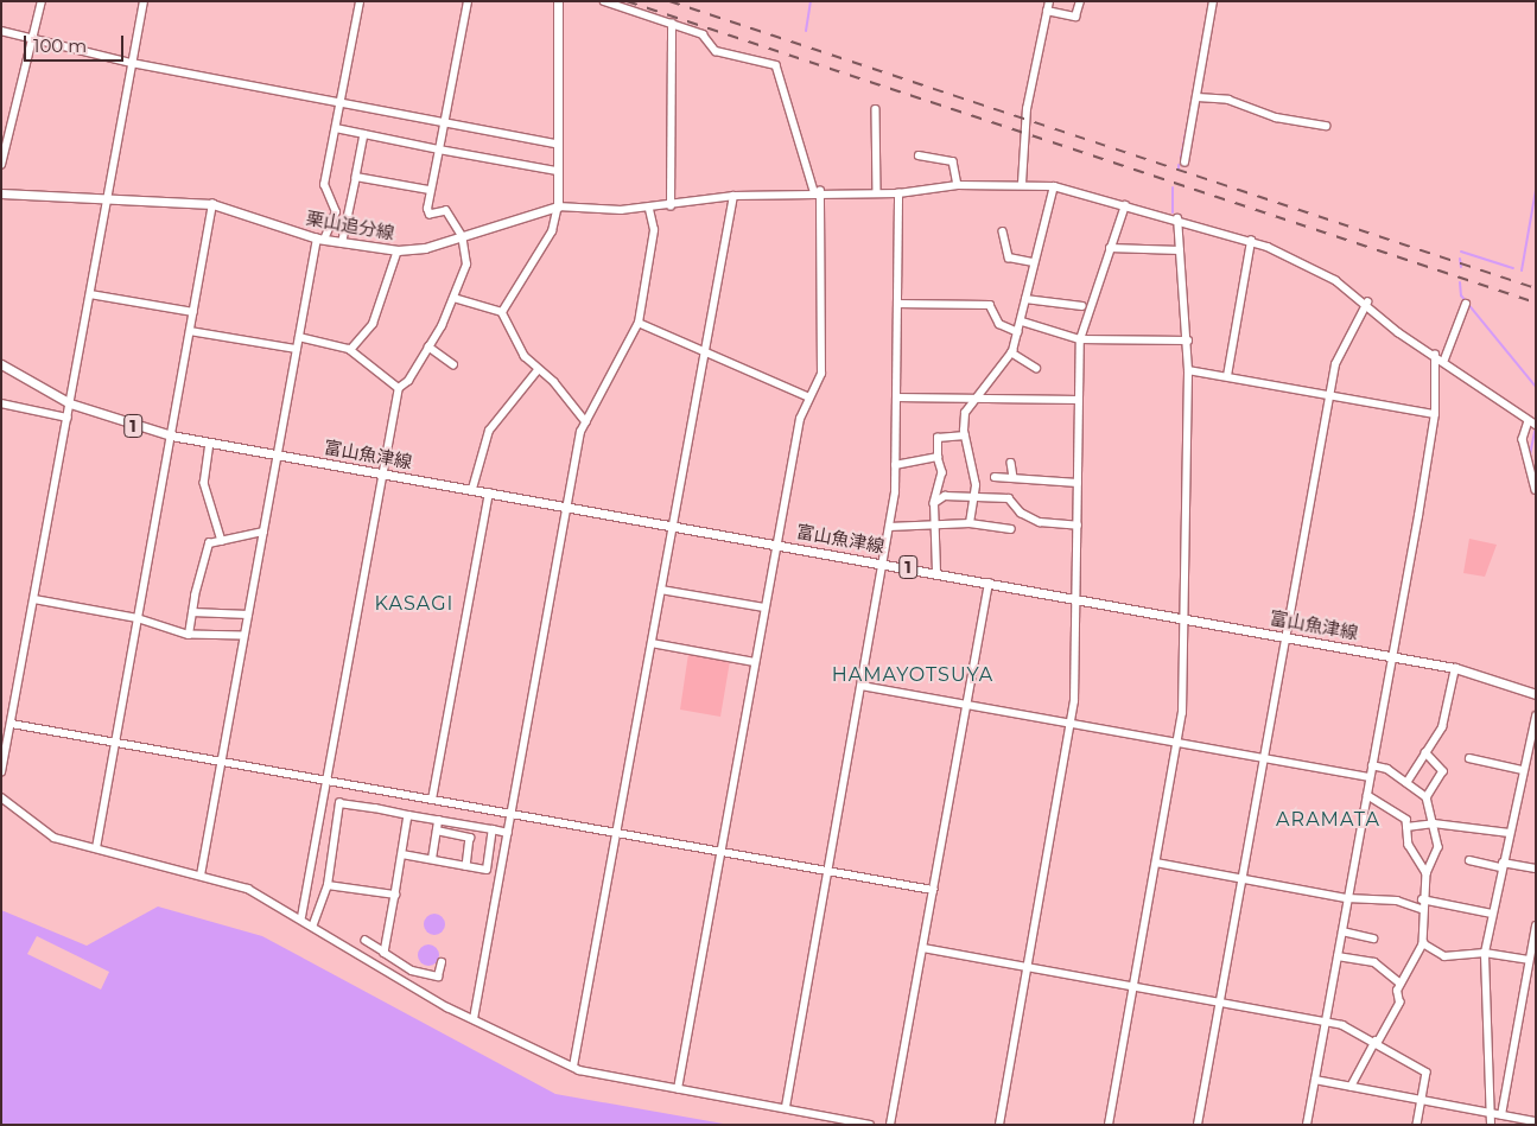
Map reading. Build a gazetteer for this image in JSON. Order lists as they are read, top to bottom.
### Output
{
  "streets": {
    "main road": ["栗山追分線", "1", "富山魚津線"]
  },
  "crossings": [
    ["1", "富山魚津線"]
  ],
  "districts": ["KASAGI", "HAMAYOTSUYA", "ARAMATA"],
  "scale_bar": "100 m"
}
